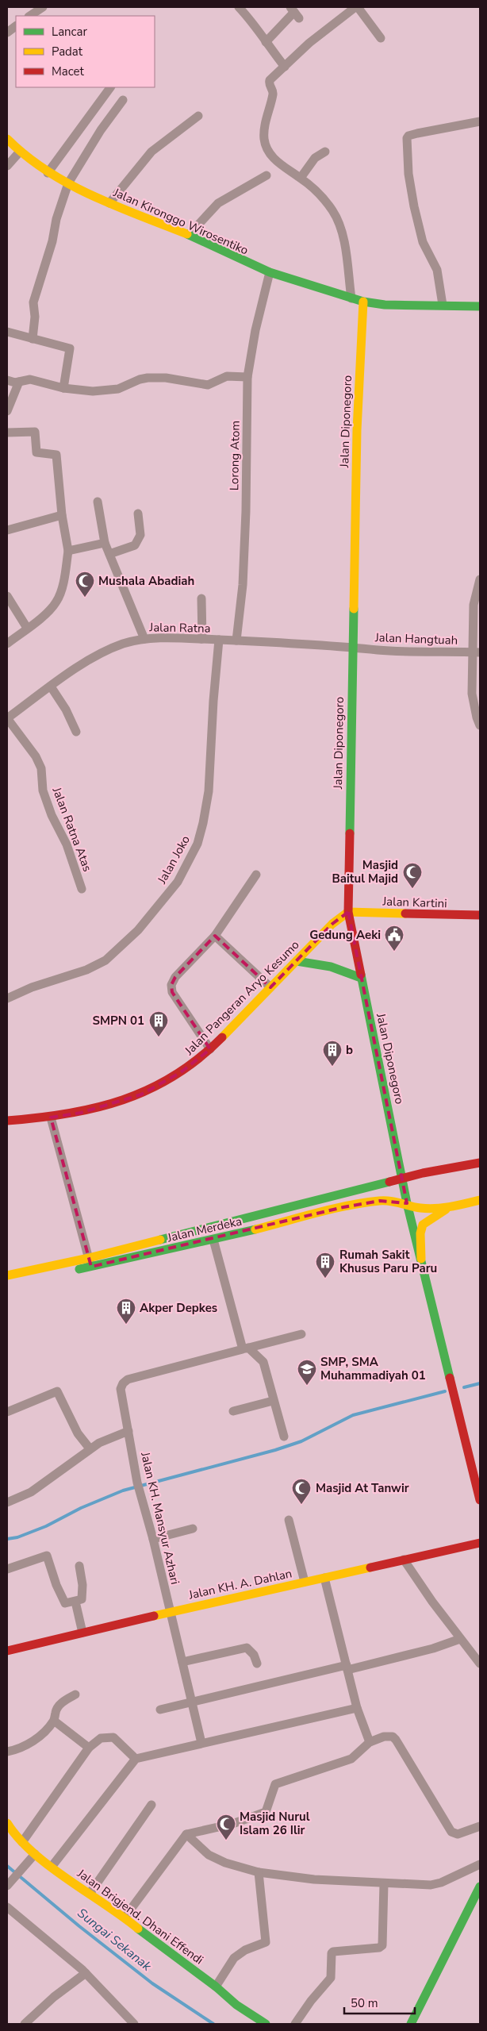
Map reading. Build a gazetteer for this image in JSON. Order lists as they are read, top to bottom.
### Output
{
  "streets": {
    "street": [
      "Jalan Kironggo Wirosentiko",
      "Jalan Diponegoro",
      "Lorong Atom",
      "Jalan Ratna",
      "Jalan Hangtuah",
      "Jalan Ratna Atas",
      "Jalan Joko",
      "Jalan Kartini",
      "Jalan Pangeran Aryo Kesumo",
      "Jalan Merdeka",
      "Jalan KH. Mansyur Azhari",
      "Jalan KH. A. Dahlan",
      "Jalan Brigjend. Dhani Effendi"
    ]
  },
  "crossings": [
    ["Jalan Kironggo Wirosentiko", "Jalan Diponegoro"],
    ["Jalan Kironggo Wirosentiko", "Lorong Atom"],
    ["Jalan Diponegoro", "Jalan Ratna"],
    ["Jalan Diponegoro", "Jalan Hangtuah"],
    ["Jalan Diponegoro", "Jalan Kartini"],
    ["Jalan Diponegoro", "Jalan Pangeran Aryo Kesumo"],
    ["Jalan Diponegoro", "Jalan Merdeka"],
    ["Lorong Atom", "Jalan Ratna"],
    ["Jalan Ratna", "Jalan Hangtuah"],
    ["Jalan Ratna", "Jalan Ratna Atas"],
    ["Jalan Ratna", "Jalan Joko"],
    ["Jalan Kartini", "Jalan Pangeran Aryo Kesumo"],
    ["Jalan KH. Mansyur Azhari", "Jalan KH. A. Dahlan"]
  ],
  "water": ["Sungai Sekanak"],
  "places": {
    "mosque": [
      "Mushala Abadiah",
      "Masjid Baitul Majid",
      "Masjid At Tanwir",
      "Masjid Nurul Islam 26 Ilir"
    ],
    "public building": ["Gedung Aeki"],
    "building": [
      "SMPN 01",
      "b",
      "Rumah Sakit Khusus Paru Paru",
      "Akper Depkes"
    ],
    "school or university": ["SMP, SMA Muhammadiyah 01"]
  },
  "legend": ["Lancar", "Padat", "Macet"],
  "scale_bar": "50 m"
}
